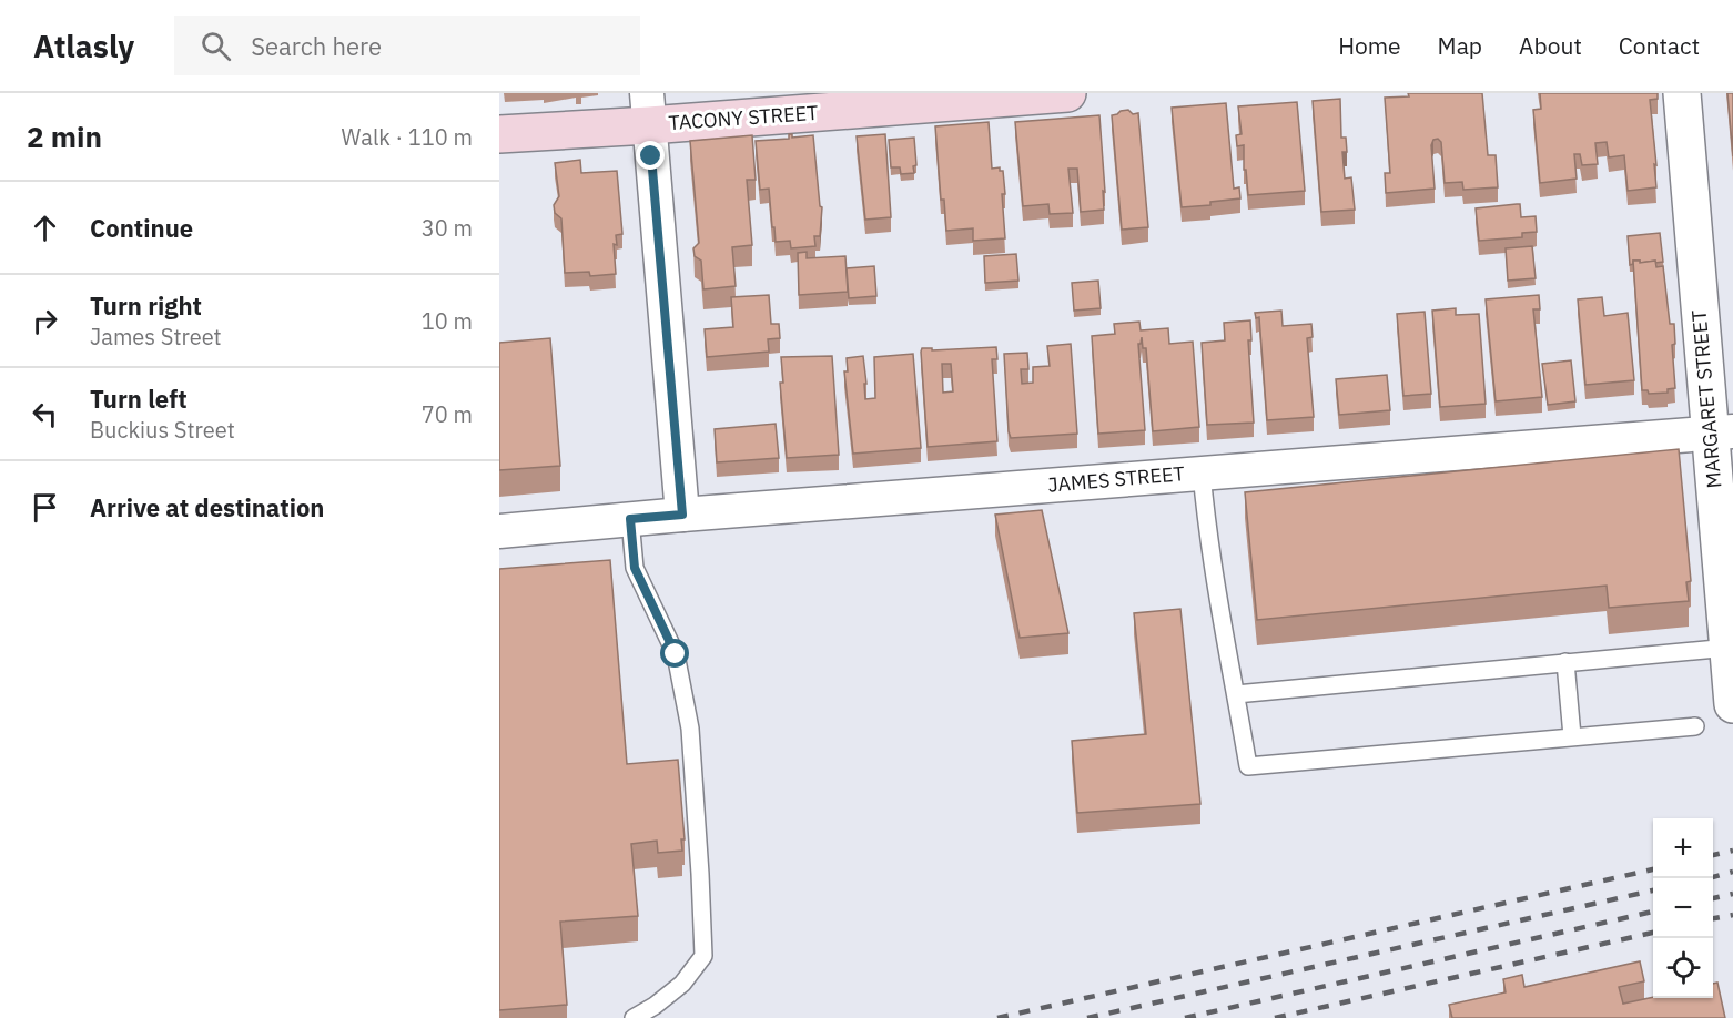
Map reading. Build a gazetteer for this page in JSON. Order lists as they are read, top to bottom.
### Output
{
  "streets": {
    "main road": ["TACONY STREET"],
    "street": ["MARGARET STREET", "JAMES STREET"]
  },
  "crossings": [
    ["MARGARET STREET", "JAMES STREET"]
  ],
  "page": {
    "header": "Atlasly",
    "search": "Search here",
    "nav": [
      "Home",
      "Map",
      "About",
      "Contact"
    ],
    "heading": ["2 min", "Walk · 110 m"],
    "list": [
      ["Continue", "30 m"],
      ["Turn right", "James Street", "10 m"],
      ["Turn left", "Buckius Street", "70 m"],
      "Arrive at destination"
    ],
    "map_buttons": ["+", "−"]
  }
}
